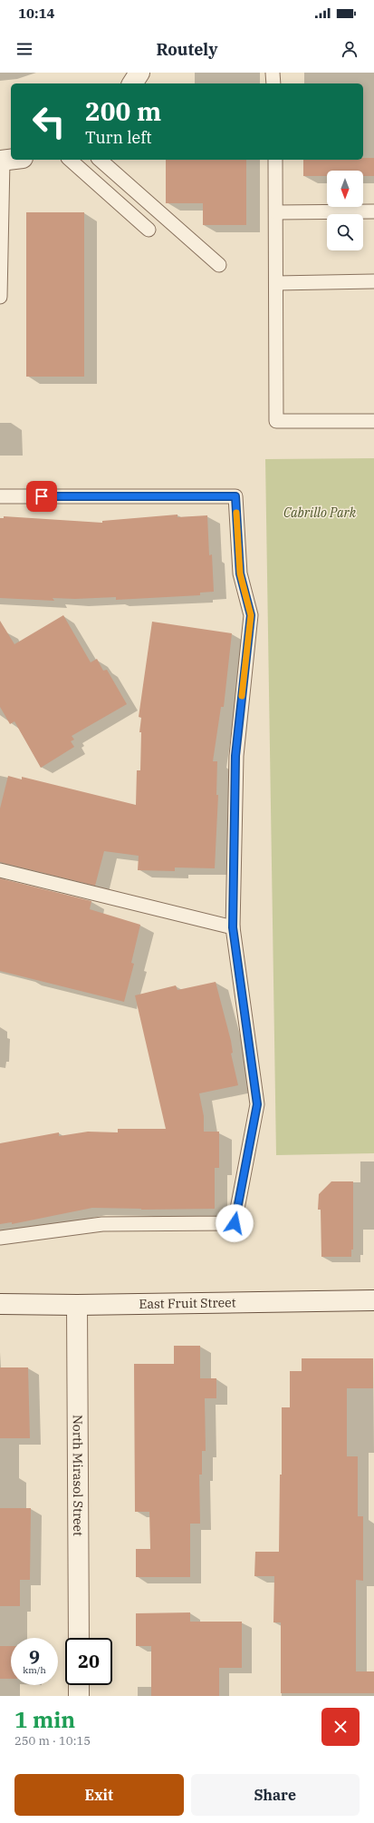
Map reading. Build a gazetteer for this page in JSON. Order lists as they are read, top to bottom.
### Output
{
  "streets": {
    "street": ["East Fruit Street", "North Mirasol Street"]
  },
  "crossings": [
    ["East Fruit Street", "North Mirasol Street"]
  ],
  "parks": ["Cabrillo Park"],
  "north": "bottom",
  "page": {
    "status": "10:14",
    "header": "Routely",
    "turn": ["200 m", "Turn left"],
    "speed": "9 km/h",
    "limit": "20",
    "heading": ["1 min", "250 m · 10:15"],
    "buttons": ["Exit", "Share"]
  }
}
